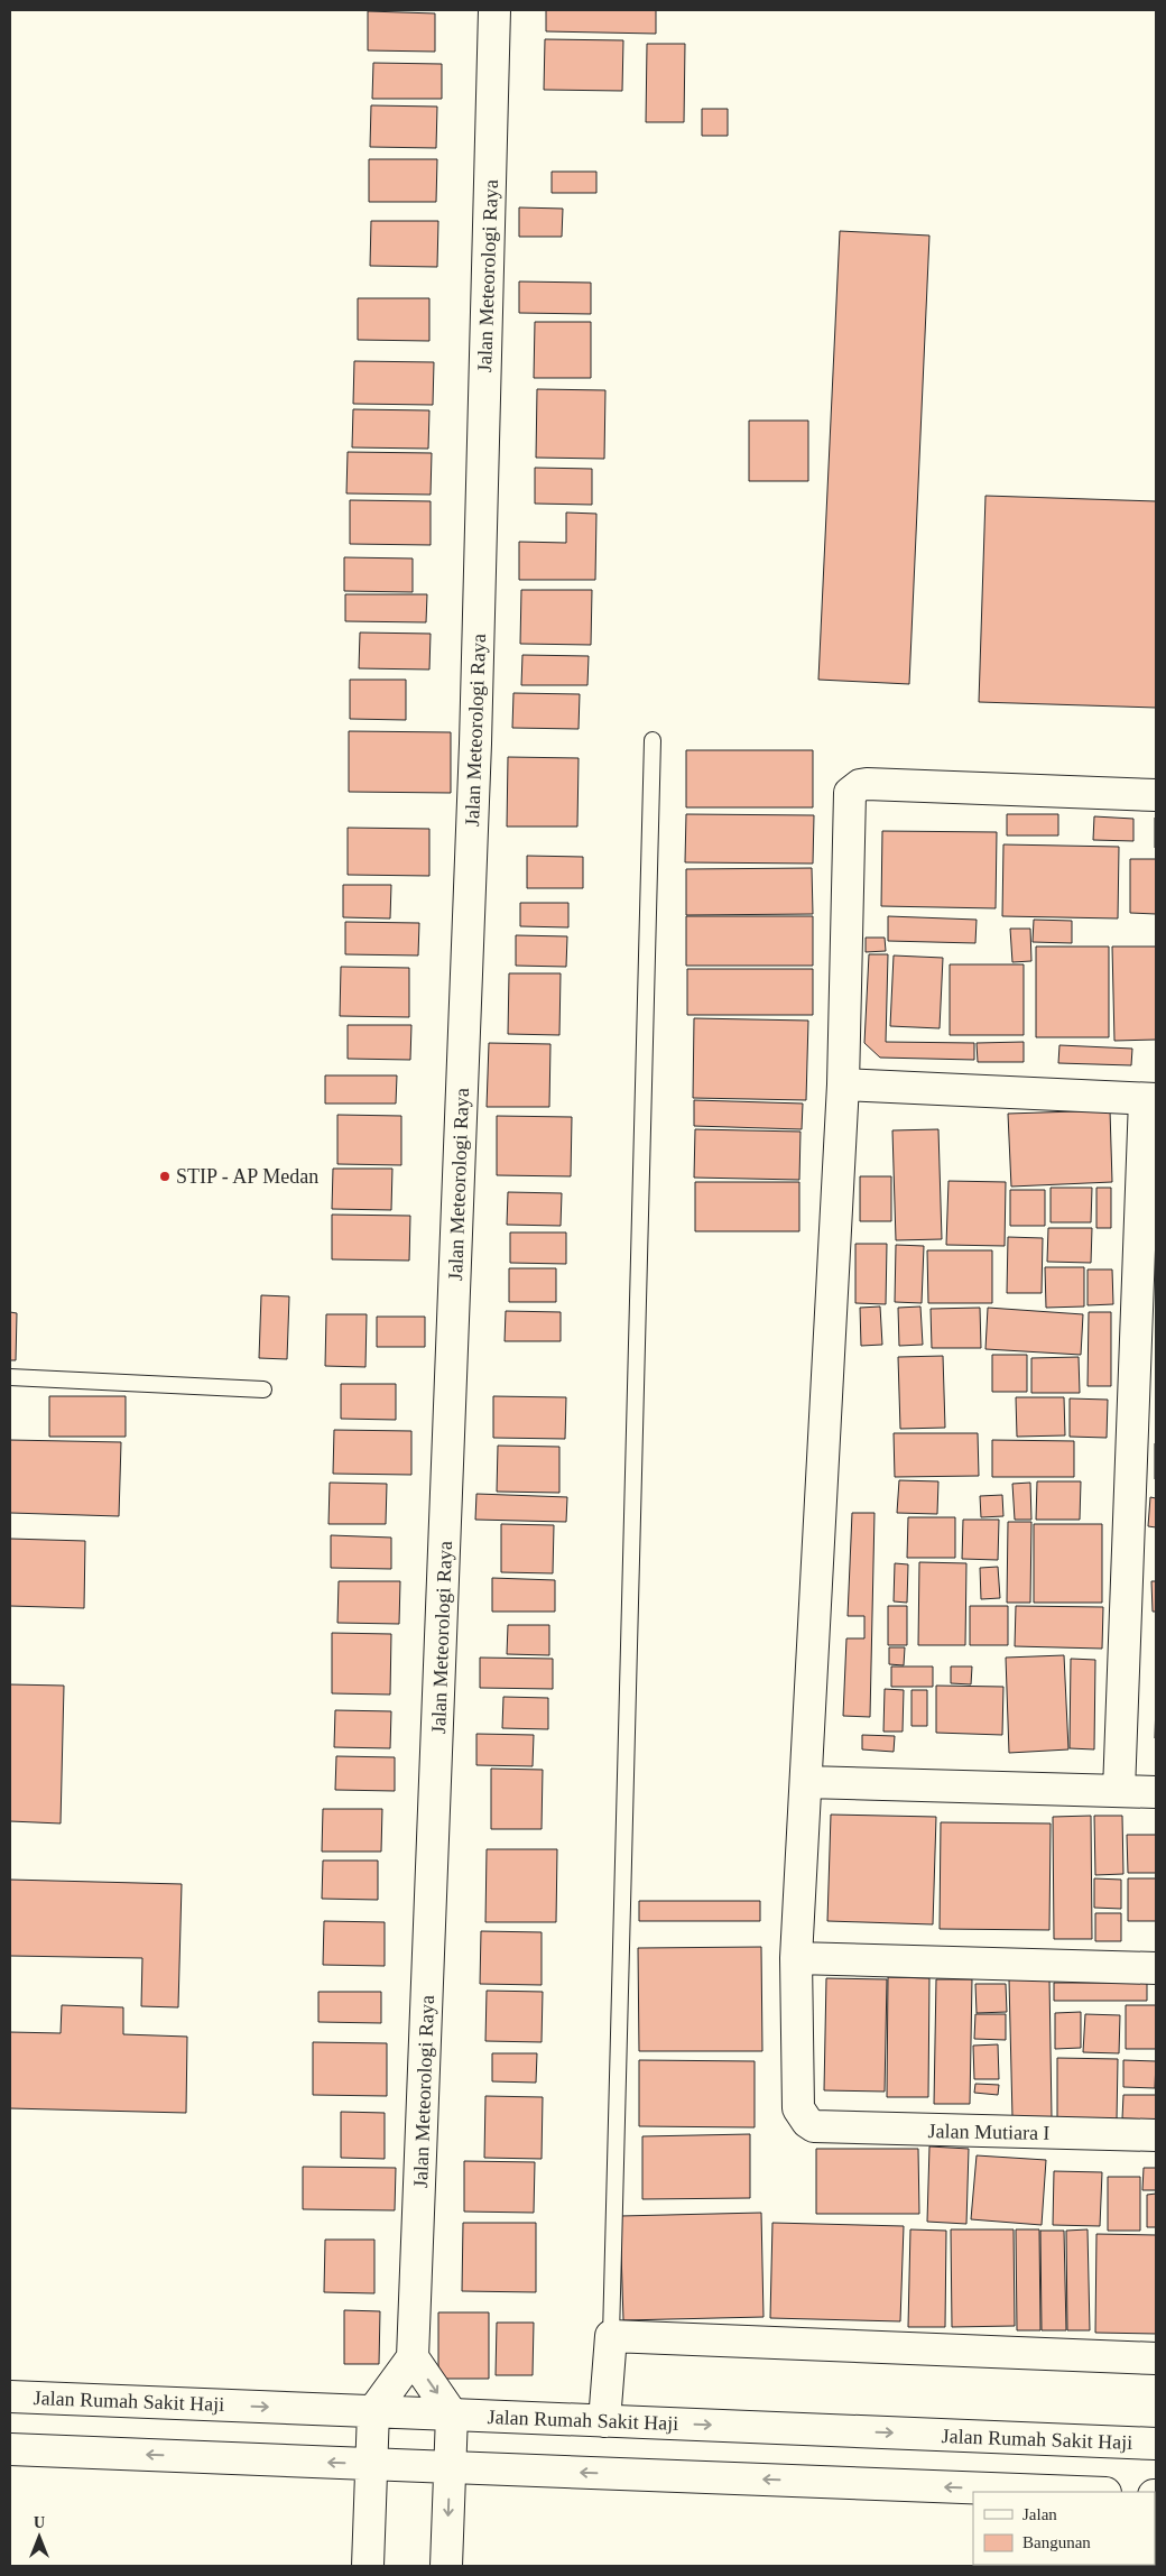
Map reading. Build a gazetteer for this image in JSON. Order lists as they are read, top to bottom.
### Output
{
  "streets": {
    "street": ["Jalan Meteorologi Raya", "Jalan Mutiara I", "Jalan Rumah Sakit Haji"]
  },
  "places": ["STIP - AP Medan"],
  "legend": ["Jalan", "Bangunan"],
  "north": "top"
}
